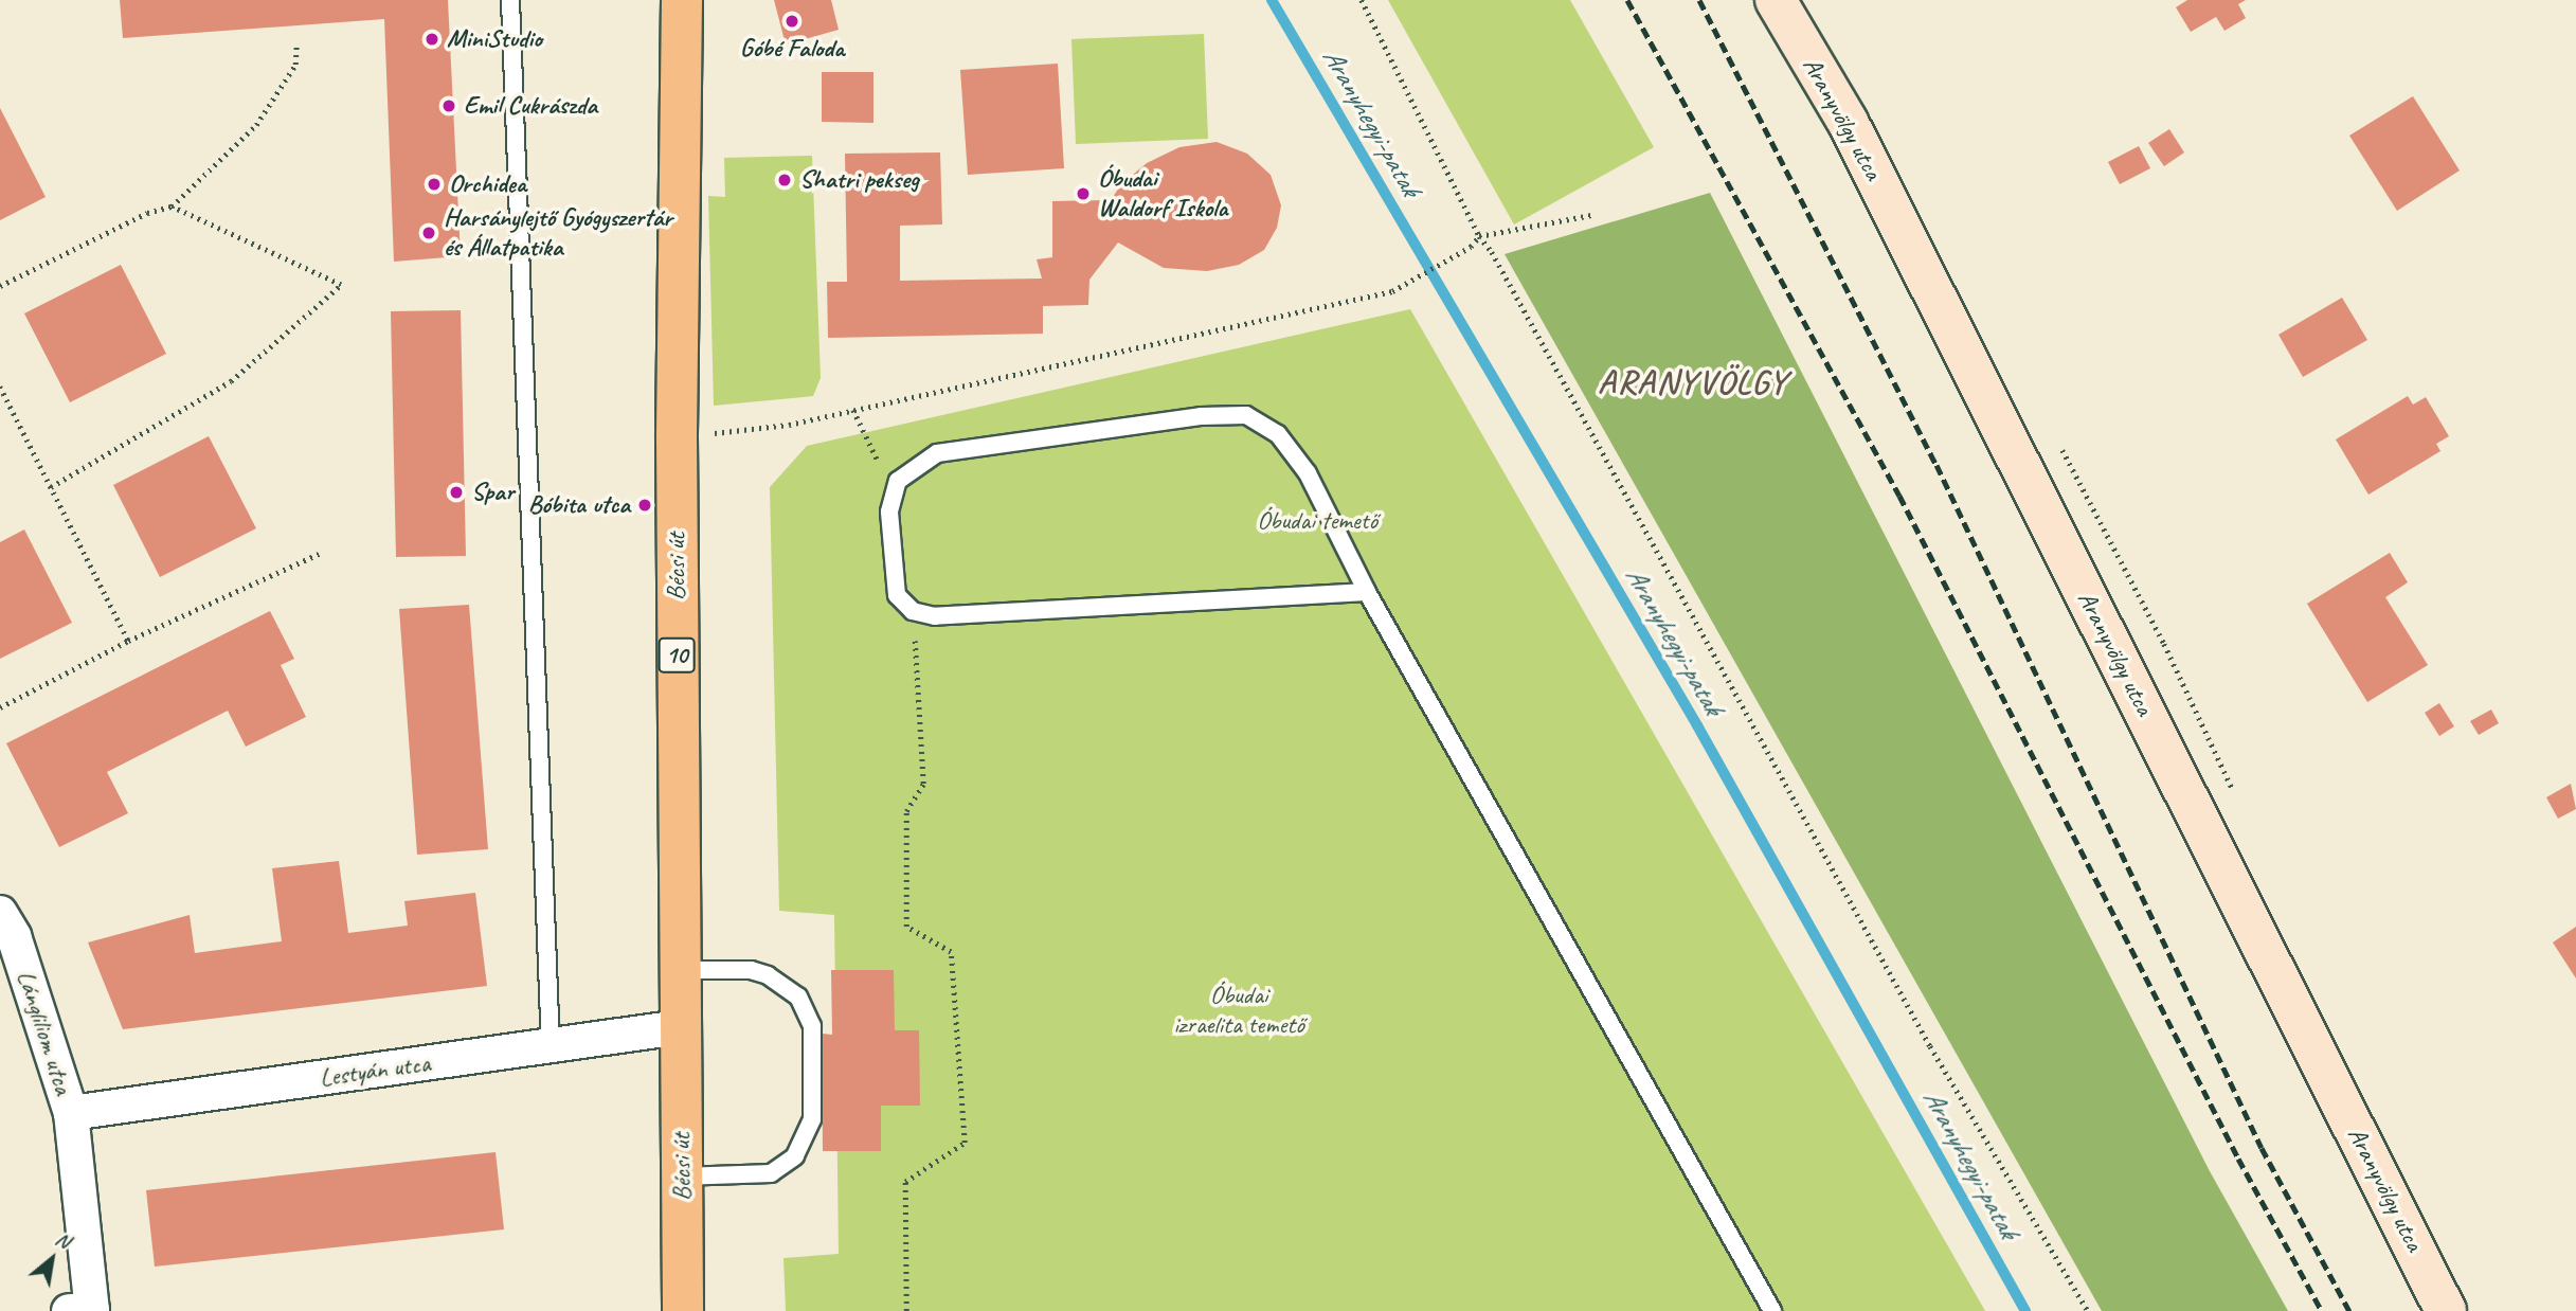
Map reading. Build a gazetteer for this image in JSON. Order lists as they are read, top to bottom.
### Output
{
  "streets": {
    "main road": ["Bécsi út", "10"],
    "street": ["Aranyvölgy utca", "Lángliliom utca", "Lestyán utca"]
  },
  "crossings": [
    ["Bécsi út", "Lestyán utca"],
    ["Lángliliom utca", "Lestyán utca"]
  ],
  "districts": ["ARANYVÖLGY"],
  "water": ["Aranyhegyi-patak"],
  "parks": ["Óbudai temető", "Óbudai izraelita temető"],
  "places": [
    "Góbé Faloda",
    "MiniStudio",
    "Emil Cukrászda",
    "Shatri pekseg",
    "Orchidea",
    "Óbudai Waldorf Iskola",
    "Harsánylejtő Gyógyszertár és Állatpatika",
    "Spar",
    "Bóbita utca"
  ],
  "north": "top right"
}
